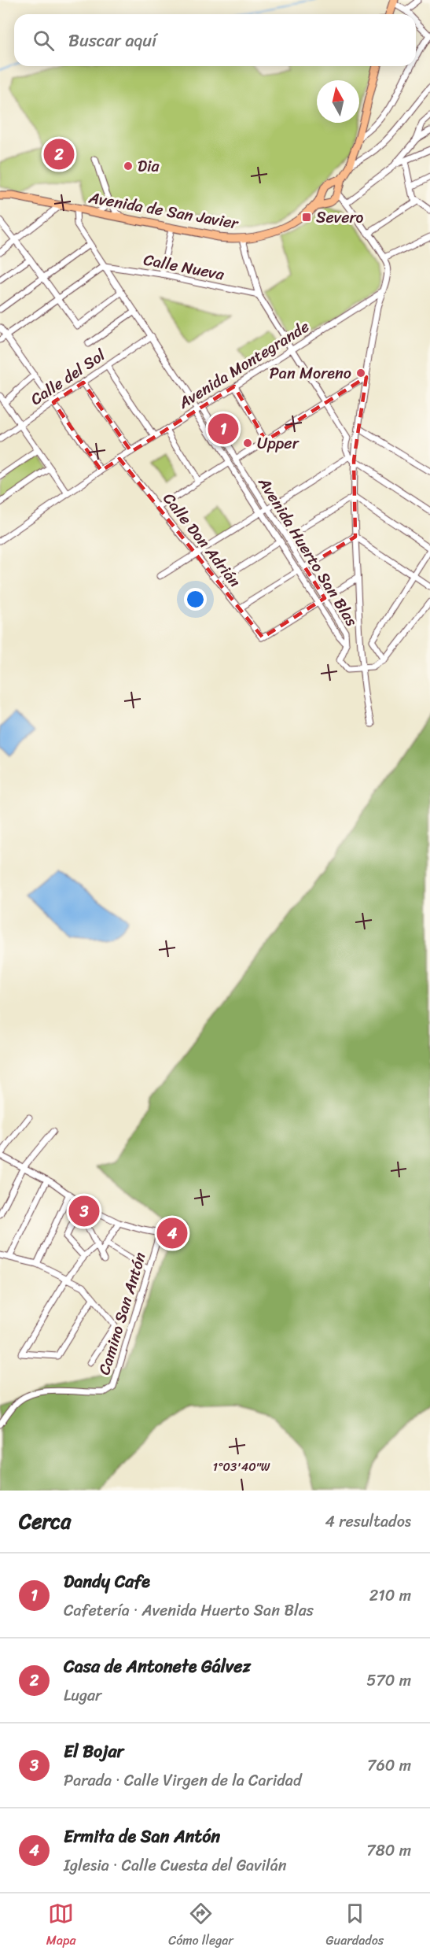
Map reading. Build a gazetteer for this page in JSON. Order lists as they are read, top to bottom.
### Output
{
  "streets": {
    "main road": ["Avenida de San Javier"],
    "street": [
      "Calle Nueva",
      "Avenida Montegrande",
      "Calle del Sol",
      "Calle Don Adrián",
      "Avenida Huerto San Blas",
      "Camino San Antón"
    ]
  },
  "crossings": [
    ["Avenida de San Javier", "Avenida Huerto San Blas"],
    ["Calle Nueva", "Avenida Huerto San Blas"],
    ["Avenida Montegrande", "Calle Don Adrián"],
    ["Avenida Montegrande", "Avenida Huerto San Blas"],
    ["Calle del Sol", "Avenida Huerto San Blas"],
    ["Calle Don Adrián", "Avenida Huerto San Blas"]
  ],
  "places": {
    "other": ["Dia", "Pan Moreno", "Upper"],
    "transit": ["Severo"]
  },
  "north": "top",
  "page": {
    "search": "Buscar aquí",
    "pins": [
      "2",
      "1",
      "3",
      "4"
    ],
    "heading": ["Cerca", "4 resultados"],
    "list": [
      {
        "mark": "1",
        "name": "Dandy Cafe",
        "note": "Cafetería · Avenida Huerto San Blas",
        "value": "210 m"
      },
      {
        "mark": "2",
        "name": "Casa de Antonete Gálvez",
        "note": "Lugar",
        "value": "570 m"
      },
      {
        "mark": "3",
        "name": "El Bojar",
        "note": "Parada · Calle Virgen de la Caridad",
        "value": "760 m"
      },
      {
        "mark": "4",
        "name": "Ermita de San Antón",
        "note": "Iglesia · Calle Cuesta del Gavilán",
        "value": "780 m"
      }
    ],
    "nav": ["Mapa", "Cómo llegar", "Guardados"]
  },
  "coordinates": ["1°03'40\"W"]
}
